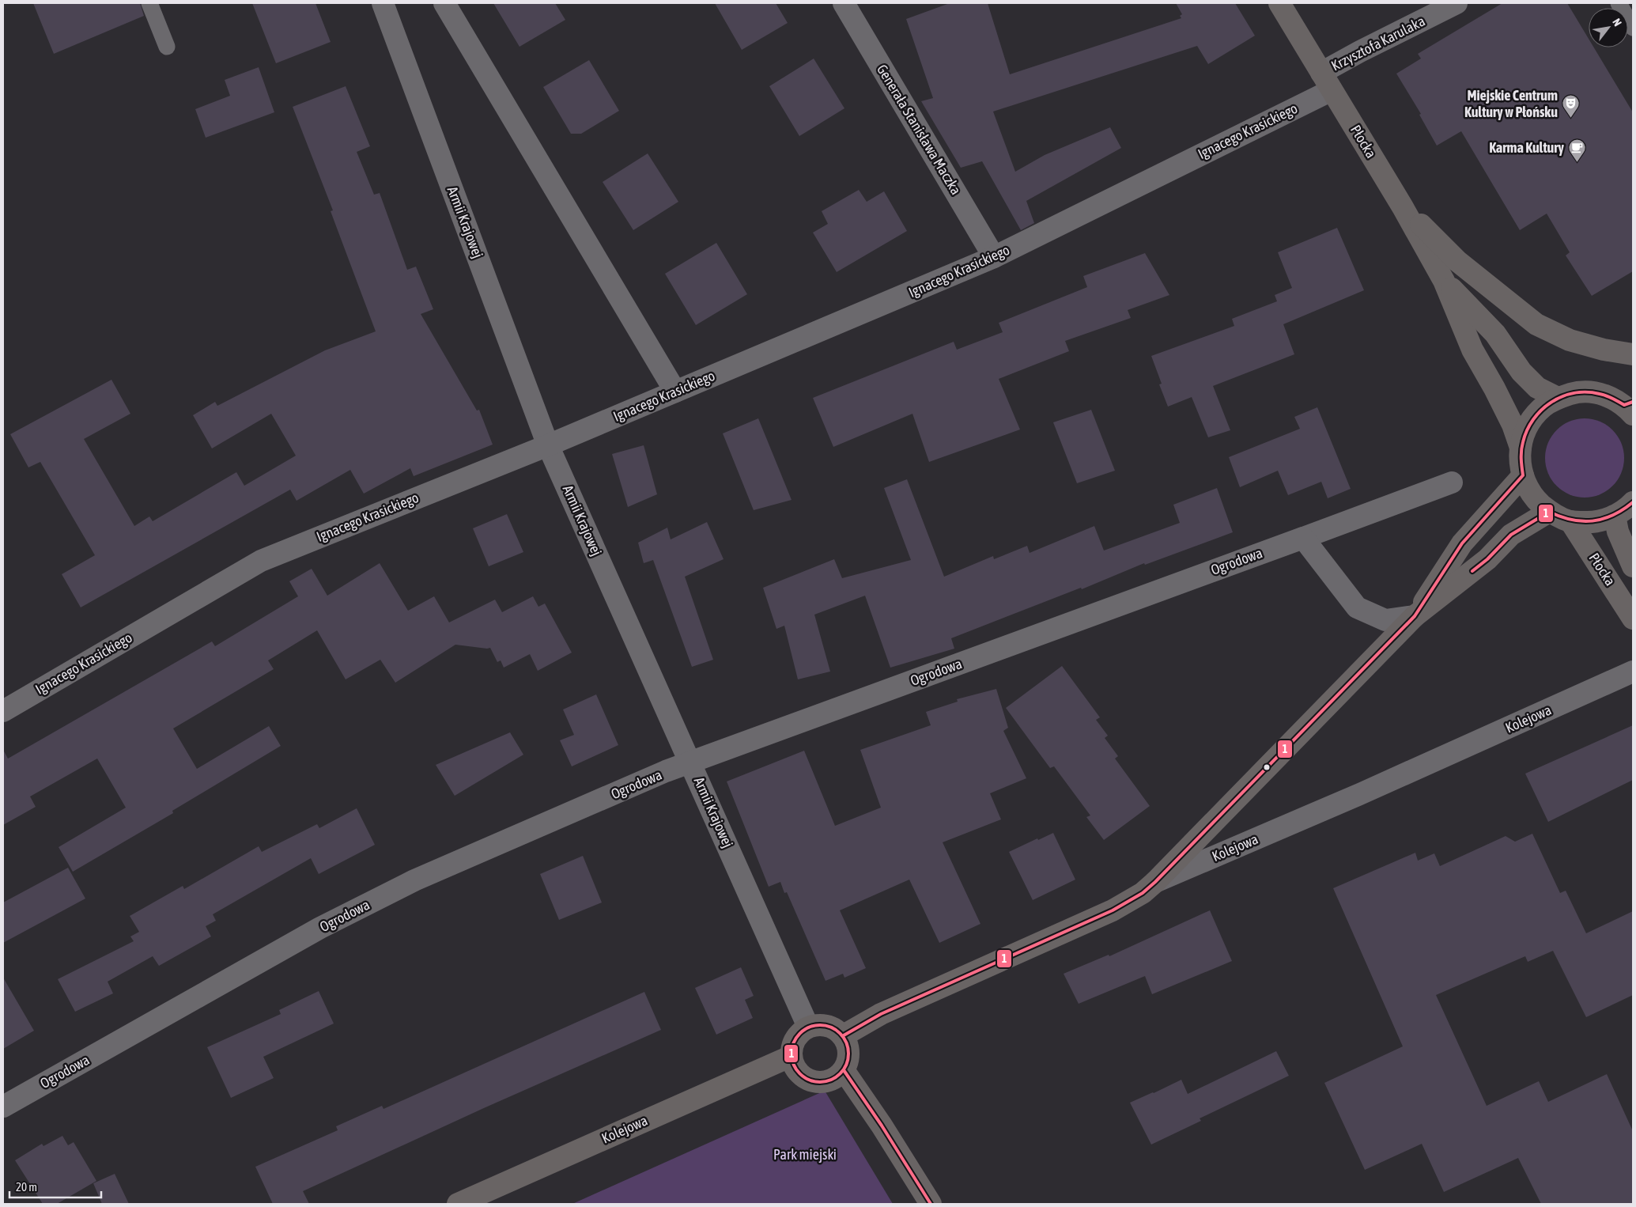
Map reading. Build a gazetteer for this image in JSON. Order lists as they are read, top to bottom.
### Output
{
  "streets": {
    "street": [
      "Krzysztofa Karulaka",
      "Generała Stanisława Maczka",
      "Ignacego Krasickiego",
      "Płocka",
      "Armii Krajowej",
      "Ogrodowa",
      "Kolejowa"
    ]
  },
  "crossings": [
    ["Krzysztofa Karulaka", "Ignacego Krasickiego"],
    ["Krzysztofa Karulaka", "Płocka"],
    ["Generała Stanisława Maczka", "Ignacego Krasickiego"],
    ["Ignacego Krasickiego", "Płocka"],
    ["Ignacego Krasickiego", "Armii Krajowej"],
    ["Armii Krajowej", "Ogrodowa"],
    ["Armii Krajowej", "Kolejowa"]
  ],
  "parks": ["Park miejski"],
  "places": {
    "theatre": ["Miejskie Centrum Kultury w Płońsku"],
    "cafe": ["Karma Kultury"]
  },
  "lines": ["transit line 1"],
  "scale_bar": "20 m",
  "north": "top right"
}
